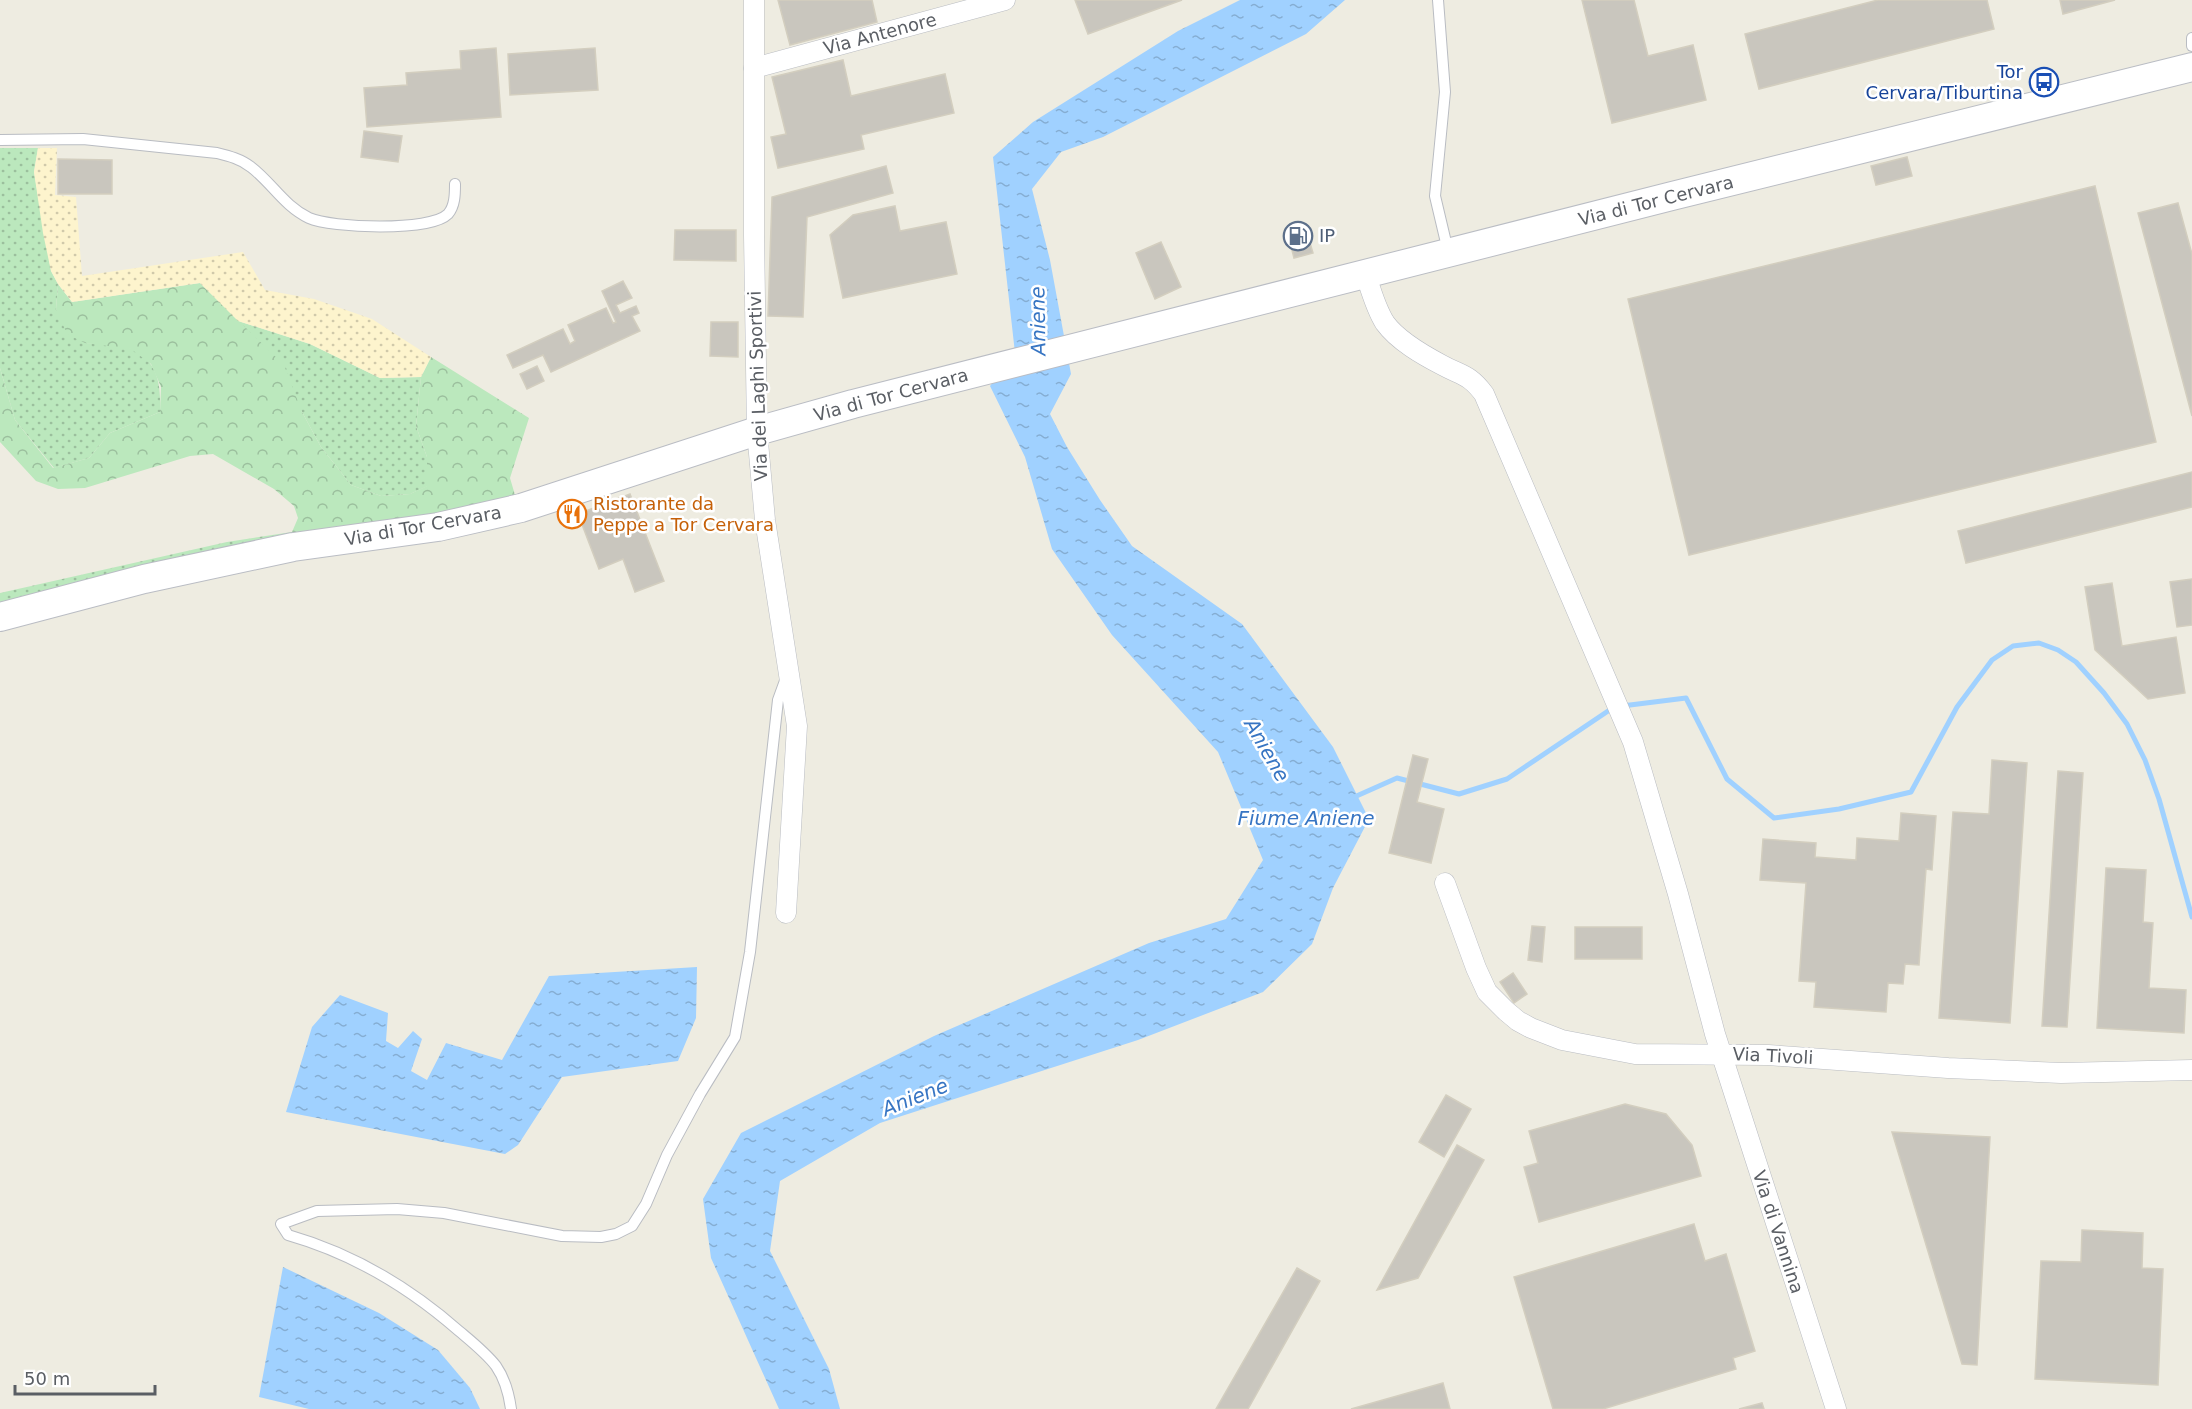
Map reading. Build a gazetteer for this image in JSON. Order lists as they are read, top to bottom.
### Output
{
  "streets": {
    "street": [
      "Via Antenore",
      "Via di Tor Cervara",
      "Via dei Laghi Sportivi",
      "Via Tivoli",
      "Via di Vannina"
    ]
  },
  "crossings": [
    ["Via Antenore", "Via dei Laghi Sportivi"],
    ["Via di Tor Cervara", "Via dei Laghi Sportivi"],
    ["Via di Tor Cervara", "Via di Vannina"],
    ["Via Tivoli", "Via di Vannina"]
  ],
  "water": ["Aniene", "Fiume Aniene"],
  "places": {
    "bus stop": ["Tor Cervara/Tiburtina"],
    "fuel station": ["IP"],
    "restaurant": ["Ristorante da Peppe a Tor Cervara"]
  },
  "scale_bar": "50 m"
}
